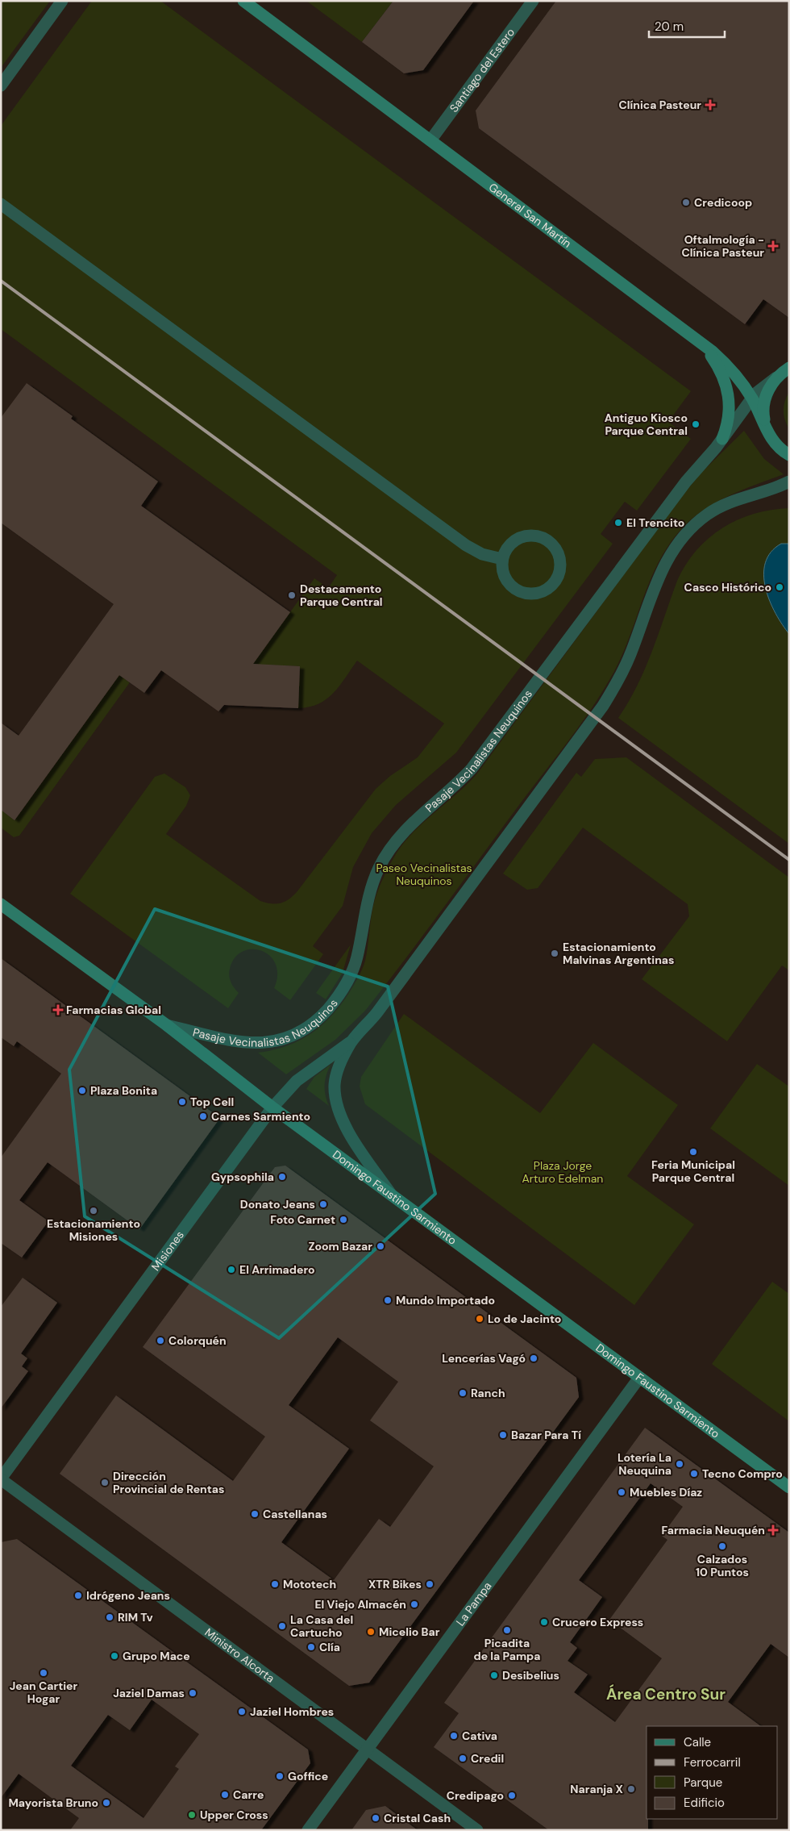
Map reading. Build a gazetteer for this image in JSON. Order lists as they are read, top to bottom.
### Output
{
  "streets": {
    "main road": ["General San Martín", "Domingo Faustino Sarmiento"],
    "street": [
      "Santiago del Estero",
      "Pasaje Vecinalistas Neuquinos",
      "Misiones",
      "La Pampa",
      "Ministro Alcorta"
    ]
  },
  "crossings": [
    ["Santiago del Estero", "General San Martín"],
    ["General San Martín", "Pasaje Vecinalistas Neuquinos"],
    ["Pasaje Vecinalistas Neuquinos", "Domingo Faustino Sarmiento"],
    ["Domingo Faustino Sarmiento", "Misiones"],
    ["Domingo Faustino Sarmiento", "La Pampa"],
    ["Misiones", "Ministro Alcorta"],
    ["La Pampa", "Ministro Alcorta"]
  ],
  "districts": ["Área Centro Sur"],
  "parks": ["Paseo Vecinalistas Neuquinos", "Plaza Jorge Arturo Edelman"],
  "places": {
    "health": [
      "Clínica Pasteur",
      "Oftalmología - Clínica Pasteur",
      "Farmacias Global",
      "Farmacia Neuquén"
    ],
    "other": [
      "Credicoop",
      "Antiguo Kiosco Parque Central",
      "El Trencito",
      "Casco Histórico",
      "Destacamento Parque Central",
      "Estacionamiento Malvinas Argentinas",
      "Plaza Bonita",
      "Top Cell",
      "Carnes Sarmiento",
      "Feria Municipal Parque Central",
      "Gypsophila",
      "Donato Jeans",
      "Estacionamiento Misiones",
      "Foto Carnet",
      "Zoom Bazar",
      "El Arrimadero",
      "Mundo Importado",
      "Lo de Jacinto",
      "Colorquén",
      "Lencerías Vagó",
      "Ranch",
      "Bazar Para Tí",
      "Lotería La Neuquina",
      "Tecno Compro",
      "Dirección Provincial de Rentas",
      "Muebles Díaz",
      "Castellanas",
      "Calzados 10 Puntos",
      "Mototech",
      "XTR Bikes",
      "Idrógeno Jeans",
      "El Viejo Almacén",
      "RIM Tv",
      "Crucero Express",
      "La Casa del Cartucho",
      "Picadita de la Pampa",
      "Micelio Bar",
      "Clía",
      "Grupo Mace",
      "Jean Cartier Hogar",
      "Desibelius",
      "Jaziel Damas",
      "Jaziel Hombres",
      "Cativa",
      "Credil",
      "Goffice",
      "Naranja X",
      "Carre",
      "Credipago",
      "Mayorista Bruno",
      "Upper Cross",
      "Cristal Cash"
    ]
  },
  "legend": [
    "Calle",
    "Ferrocarril",
    "Parque",
    "Edificio"
  ],
  "scale_bar": "20 m"
}
